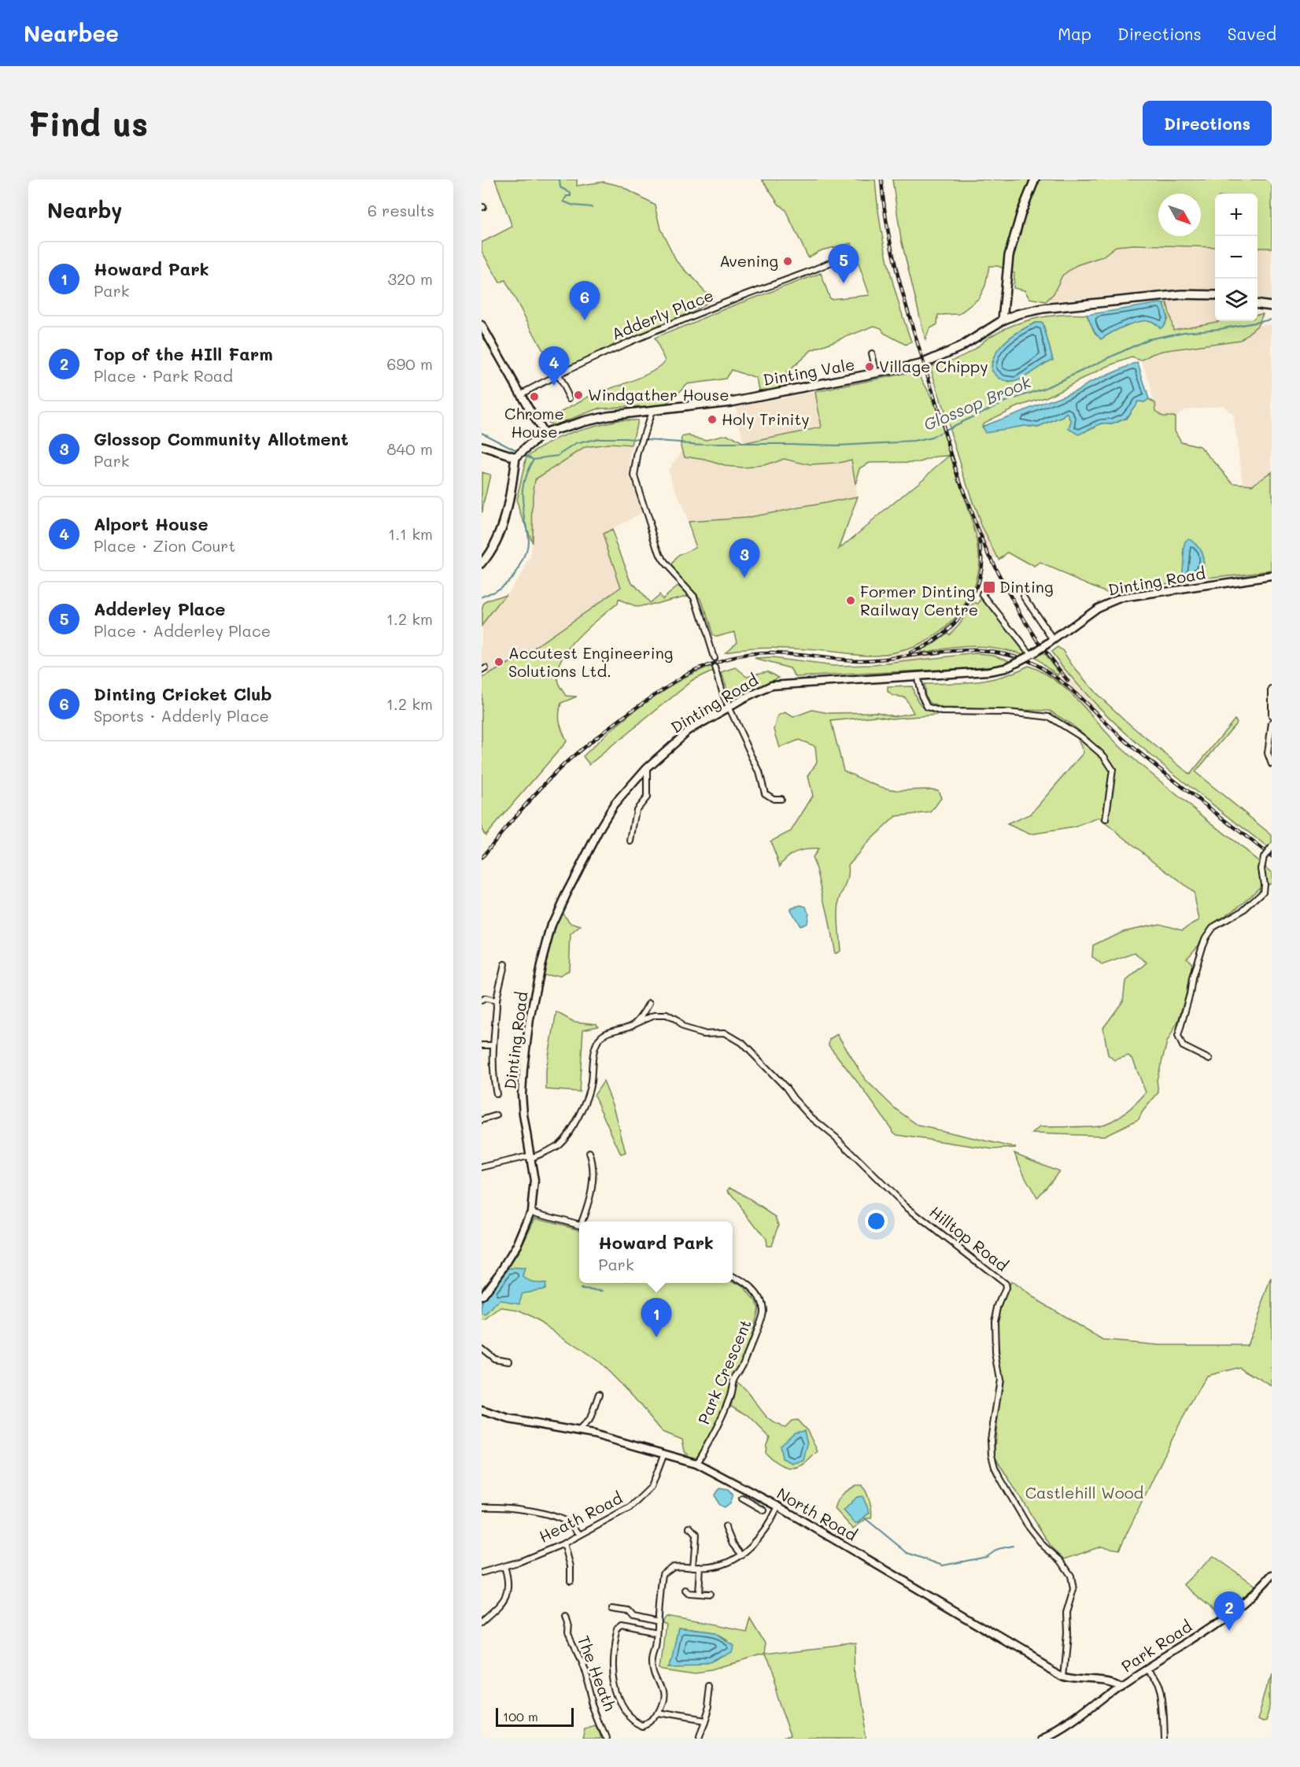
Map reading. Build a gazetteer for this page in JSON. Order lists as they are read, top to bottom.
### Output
{
  "streets": {
    "main road": ["Dinting Vale"],
    "street": [
      "Adderly Place",
      "Dinting Road",
      "Hilltop Road",
      "Park Crescent",
      "North Road",
      "Heath Road",
      "Park Road",
      "The Heath"
    ]
  },
  "crossings": [
    ["Hilltop Road", "North Road"],
    ["Park Crescent", "North Road"],
    ["North Road", "Heath Road"],
    ["North Road", "Park Road"]
  ],
  "water": ["Glossop Brook"],
  "parks": ["Castlehill Wood"],
  "places": {
    "other": [
      "Avening",
      "Village Chippy",
      "Windgather House",
      "Chrome House",
      "Holy Trinity",
      "Former Dinting Railway Centre",
      "Accutest Engineering Solutions Ltd."
    ],
    "transit": ["Dinting"]
  },
  "scale_bar": "100 m",
  "north": "bottom right",
  "page": {
    "header": "Nearbee",
    "nav": ["Map", "Directions", "Saved"],
    "buttons": "Directions",
    "title": "Find us",
    "heading": ["Nearby", "6 results"],
    "map_buttons": ["+", "−"],
    "list": [
      {
        "mark": "1",
        "name": "Howard Park",
        "note": "Park",
        "value": "320 m"
      },
      {
        "mark": "2",
        "name": "Top of the HIll Farm",
        "note": "Place · Park Road",
        "value": "690 m"
      },
      {
        "mark": "3",
        "name": "Glossop Community Allotment",
        "note": "Park",
        "value": "840 m"
      },
      {
        "mark": "4",
        "name": "Alport House",
        "note": "Place · Zion Court",
        "value": "1.1 km"
      },
      {
        "mark": "5",
        "name": "Adderley Place",
        "note": "Place · Adderley Place",
        "value": "1.2 km"
      },
      {
        "mark": "6",
        "name": "Dinting Cricket Club",
        "note": "Sports · Adderly Place",
        "value": "1.2 km"
      }
    ],
    "pins": [
      "5",
      "6",
      "4",
      "3",
      "1",
      "2"
    ],
    "popup": ["Howard Park", "Park"],
    "scale": "100 m"
  }
}
